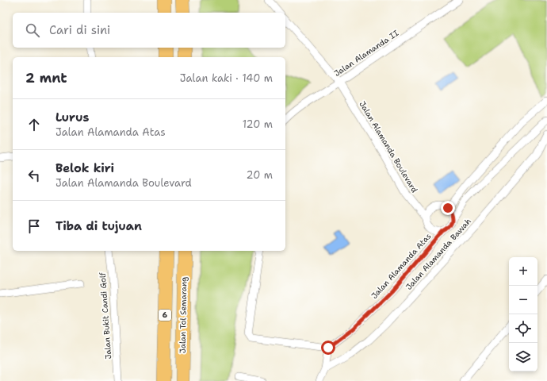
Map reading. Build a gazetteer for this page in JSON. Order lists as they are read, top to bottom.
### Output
{
  "streets": {
    "highway": ["6", "Jalan Tol Semarang"],
    "street": [
      "Jalan Alamanda II",
      "Jalan Alamanda Boulevard",
      "Jalan Alamanda Bawah",
      "Jalan Alamanda Atas",
      "Jalan Bukit Candi Golf"
    ]
  },
  "crossings": [
    ["Jalan Alamanda II", "Jalan Alamanda Boulevard"],
    ["Jalan Alamanda Boulevard", "Jalan Alamanda Atas"]
  ],
  "page": {
    "search": "Cari di sini",
    "heading": ["2 mnt", "Jalan kaki · 140 m"],
    "list": [
      ["Lurus", "Jalan Alamanda Atas", "120 m"],
      ["Belok kiri", "Jalan Alamanda Boulevard", "20 m"],
      "Tiba di tujuan"
    ],
    "map_buttons": ["+", "−"]
  }
}
